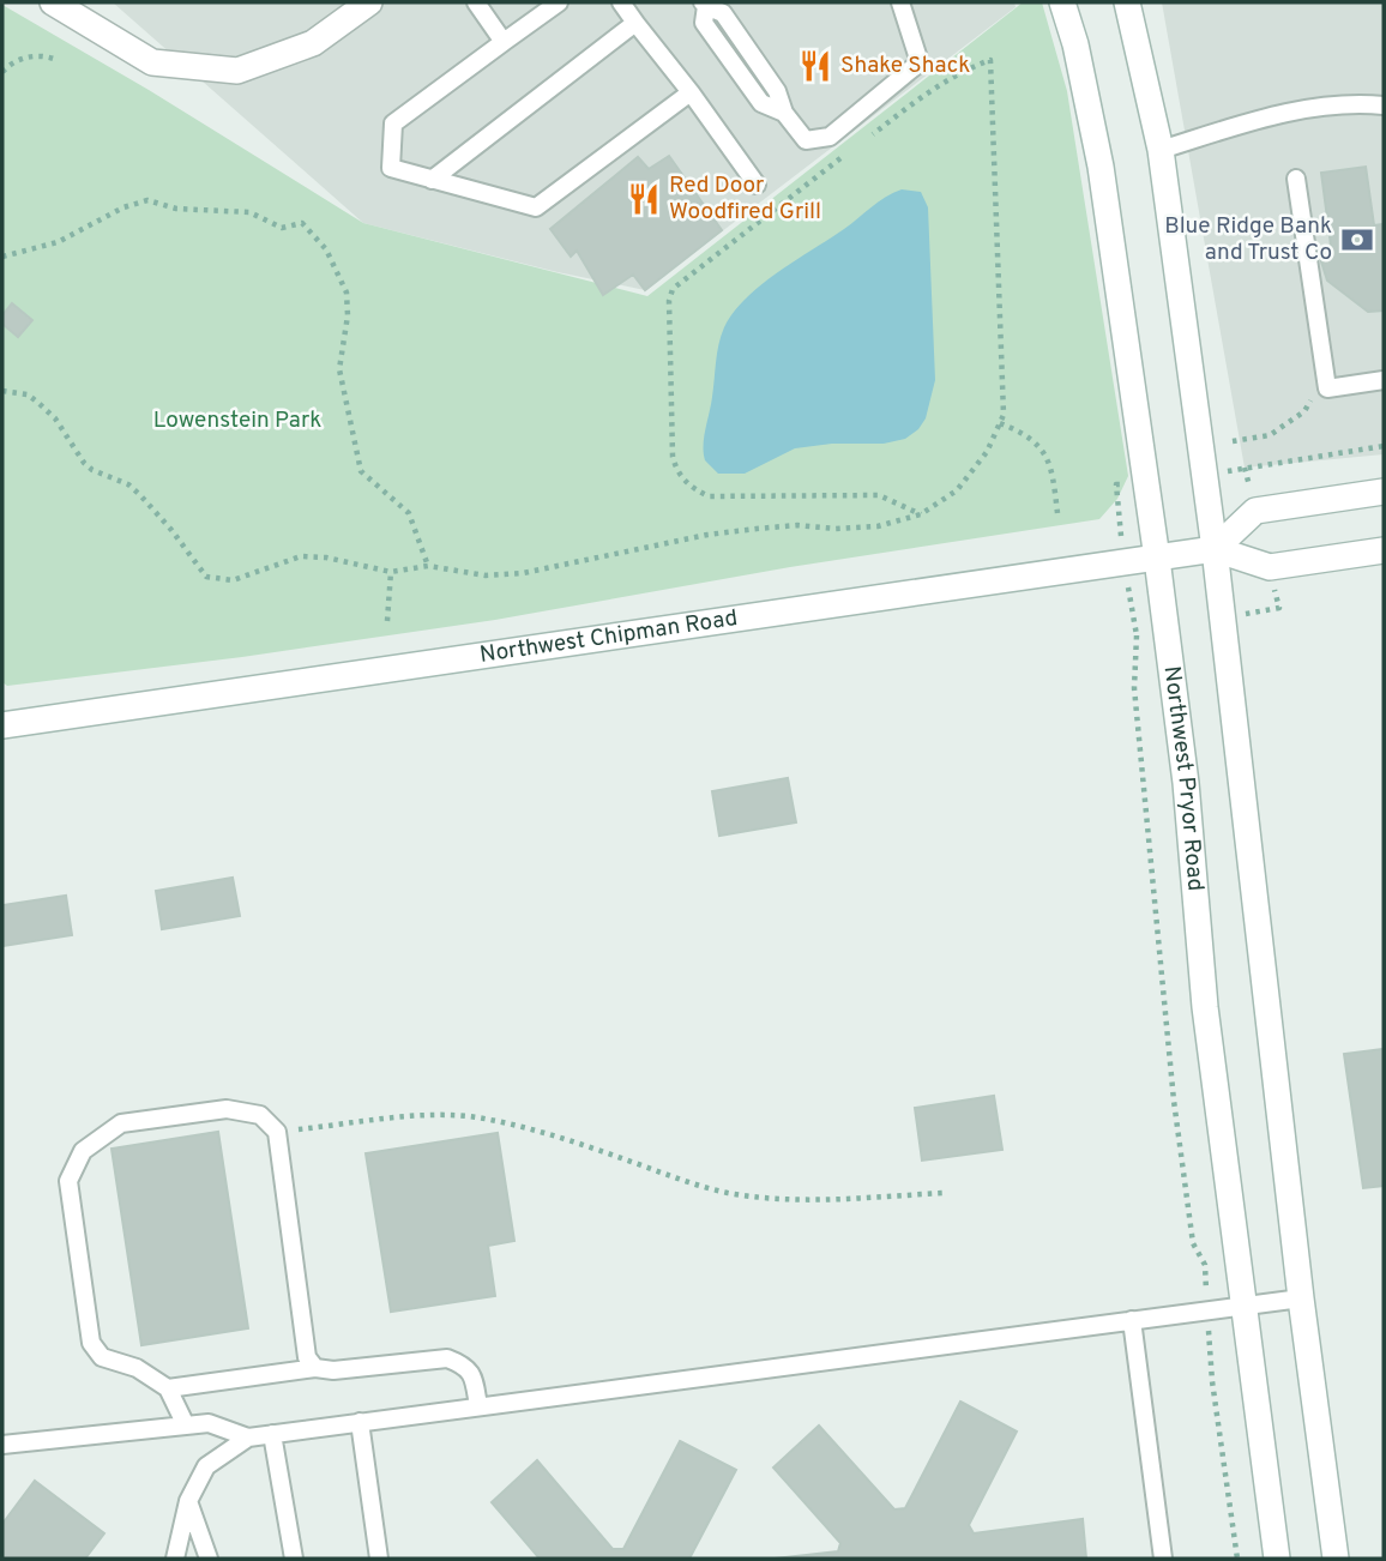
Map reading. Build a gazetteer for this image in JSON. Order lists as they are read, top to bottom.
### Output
{
  "streets": {
    "main road": ["Northwest Chipman Road", "Northwest Pryor Road"]
  },
  "crossings": [
    ["Northwest Chipman Road", "Northwest Pryor Road"]
  ],
  "parks": ["Lowenstein Park"],
  "places": {
    "restaurant": ["Shake Shack", "Red Door Woodfired Grill"],
    "bank": ["Blue Ridge Bank and Trust Co"]
  }
}
